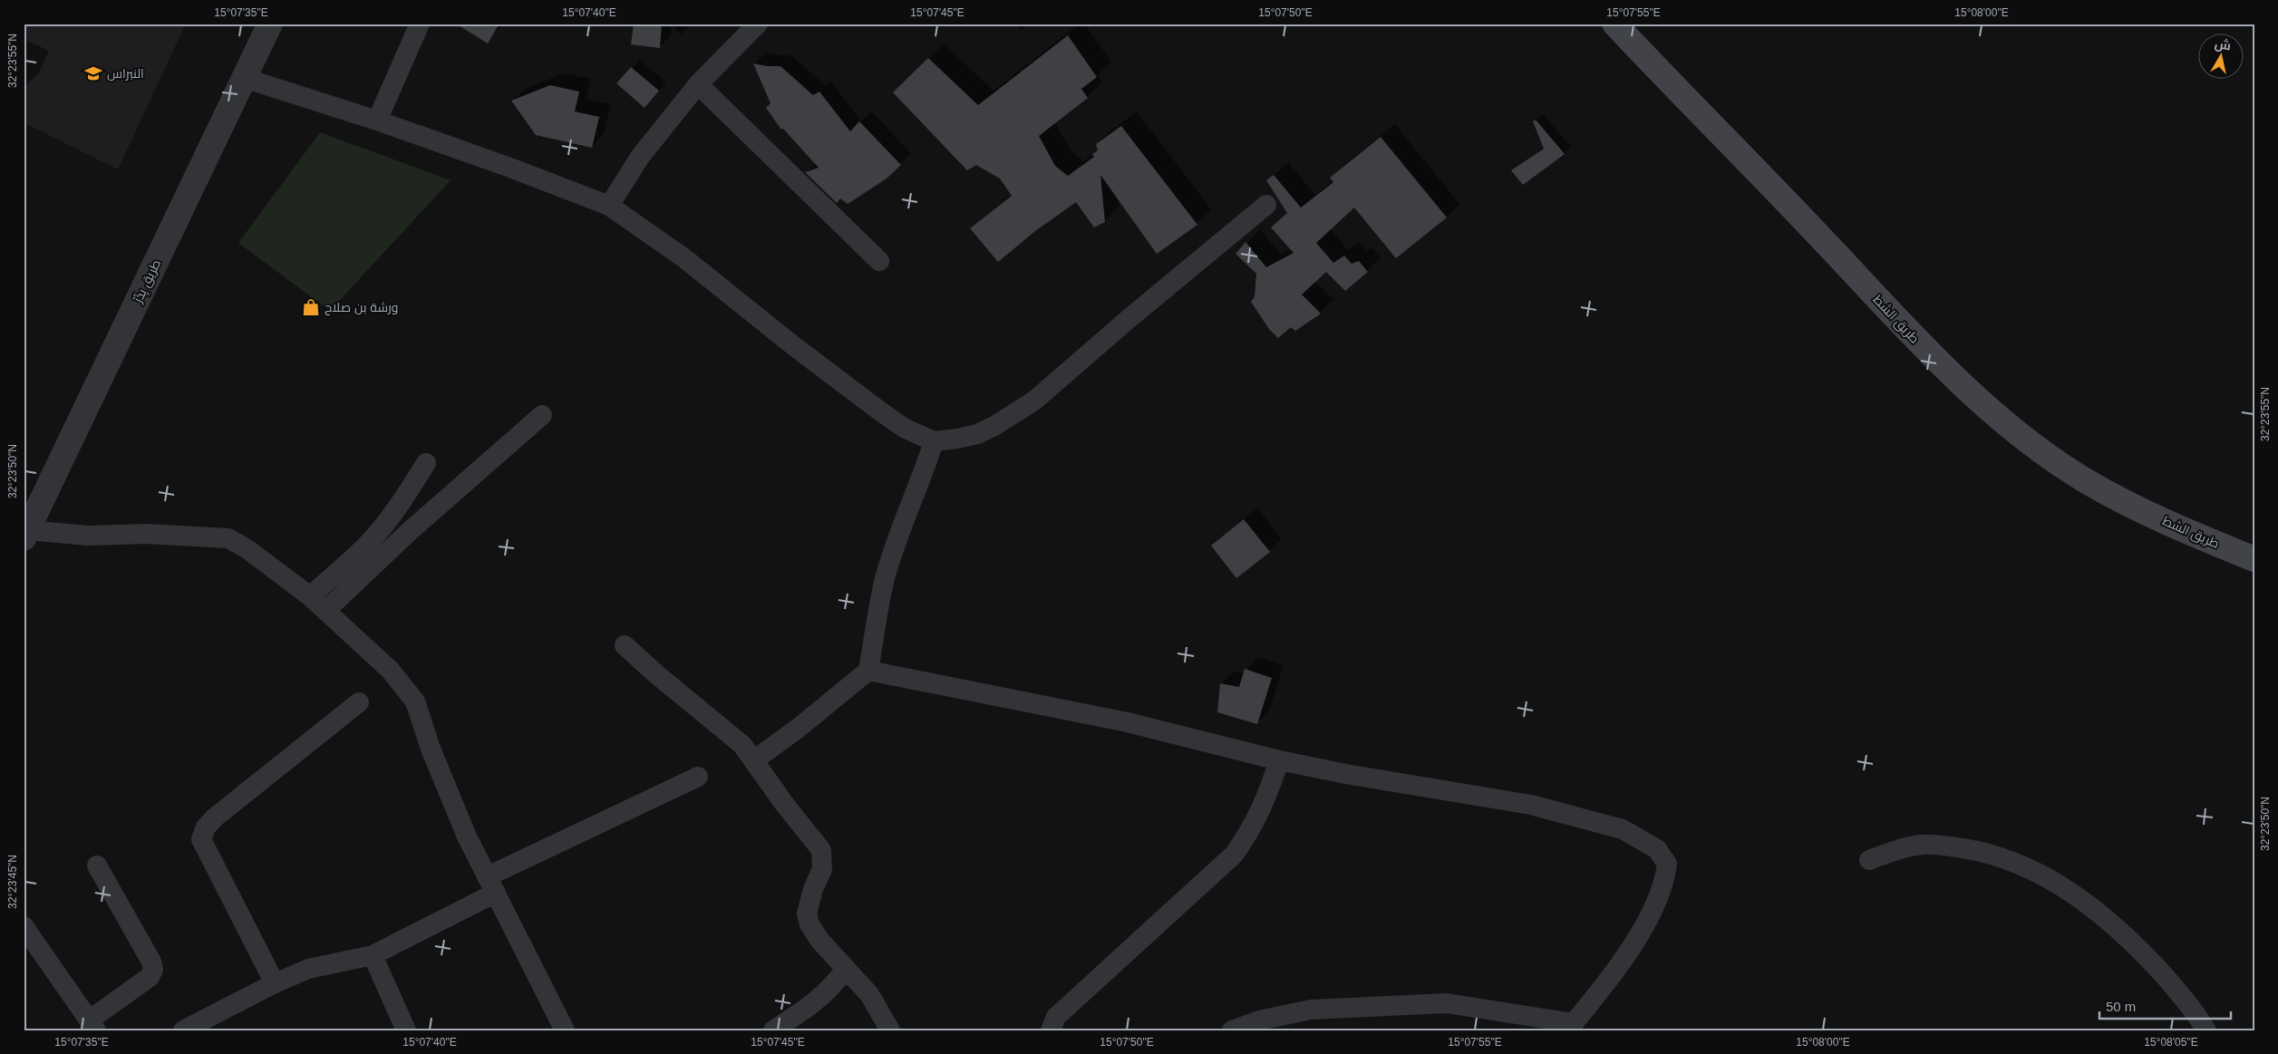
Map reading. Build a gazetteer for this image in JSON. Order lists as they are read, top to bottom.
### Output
{
  "streets": {
    "main road": ["طريق الشط"],
    "street": ["طريق يِدِّرْ"]
  },
  "places": {
    "school or university": ["النبراس"],
    "shop": ["ورشة بن صلاح"]
  },
  "scale_bar": "50 m",
  "north": "top",
  "coordinates": [
    "15°07'35\"E",
    "15°07'40\"E",
    "15°07'45\"E",
    "15°07'50\"E",
    "15°07'55\"E",
    "15°08'00\"E",
    "32°23'55\"N",
    "32°23'50\"N",
    "32°23'45\"N",
    "15°08'05\"E"
  ]
}
